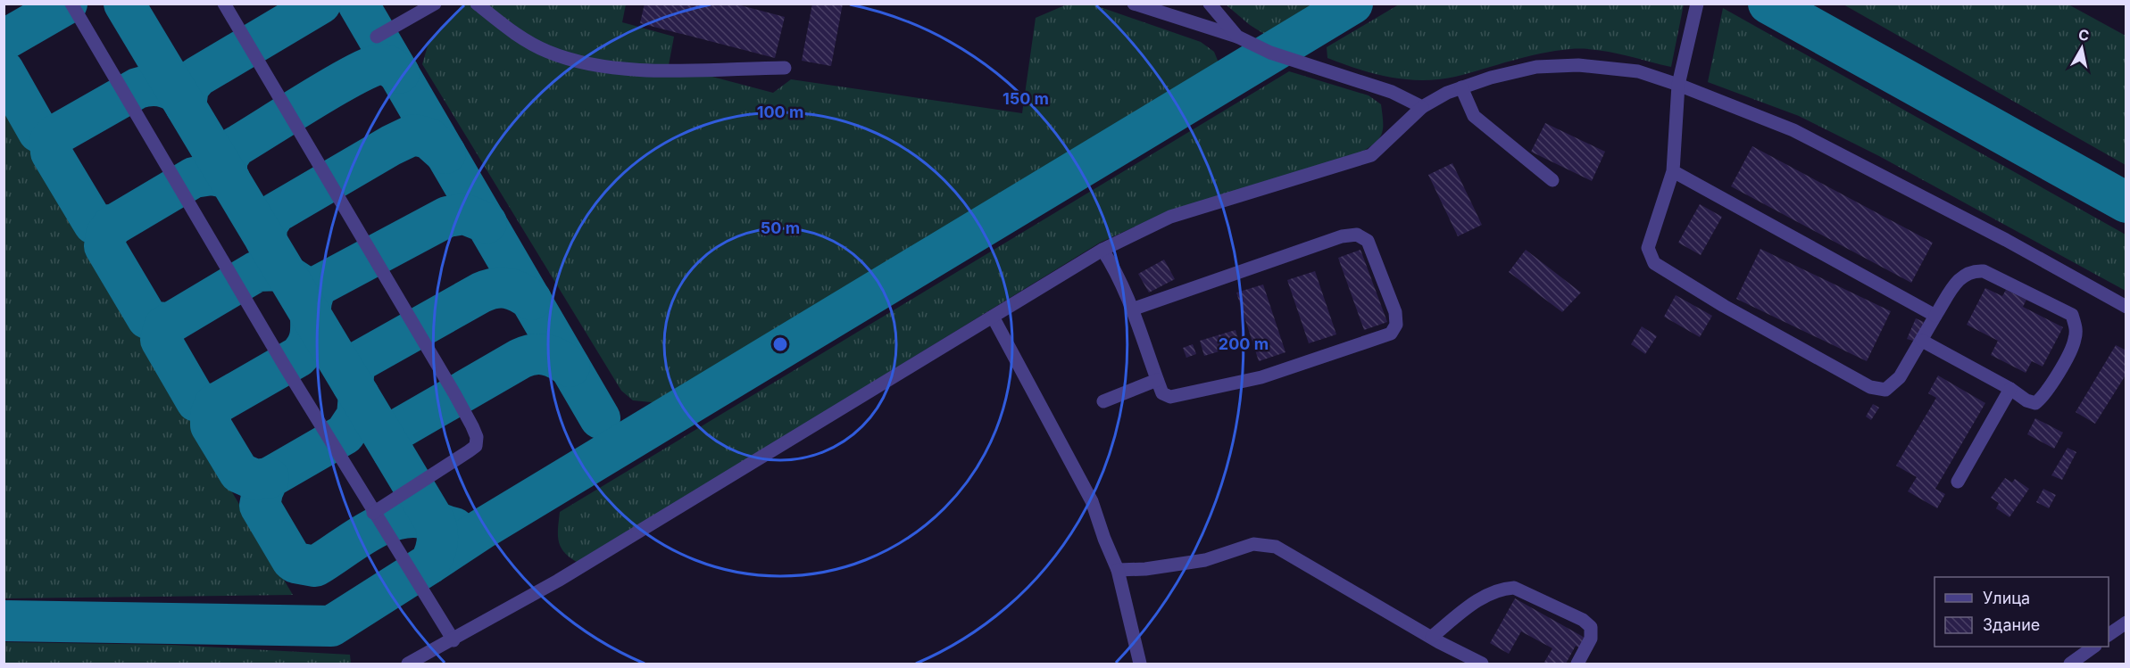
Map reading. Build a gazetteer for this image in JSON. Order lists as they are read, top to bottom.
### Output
{
  "legend": ["Улица", "Здание"],
  "north": "top",
  "rings": [
    "150 m",
    "100 m",
    "50 m",
    "200 m"
  ]
}
